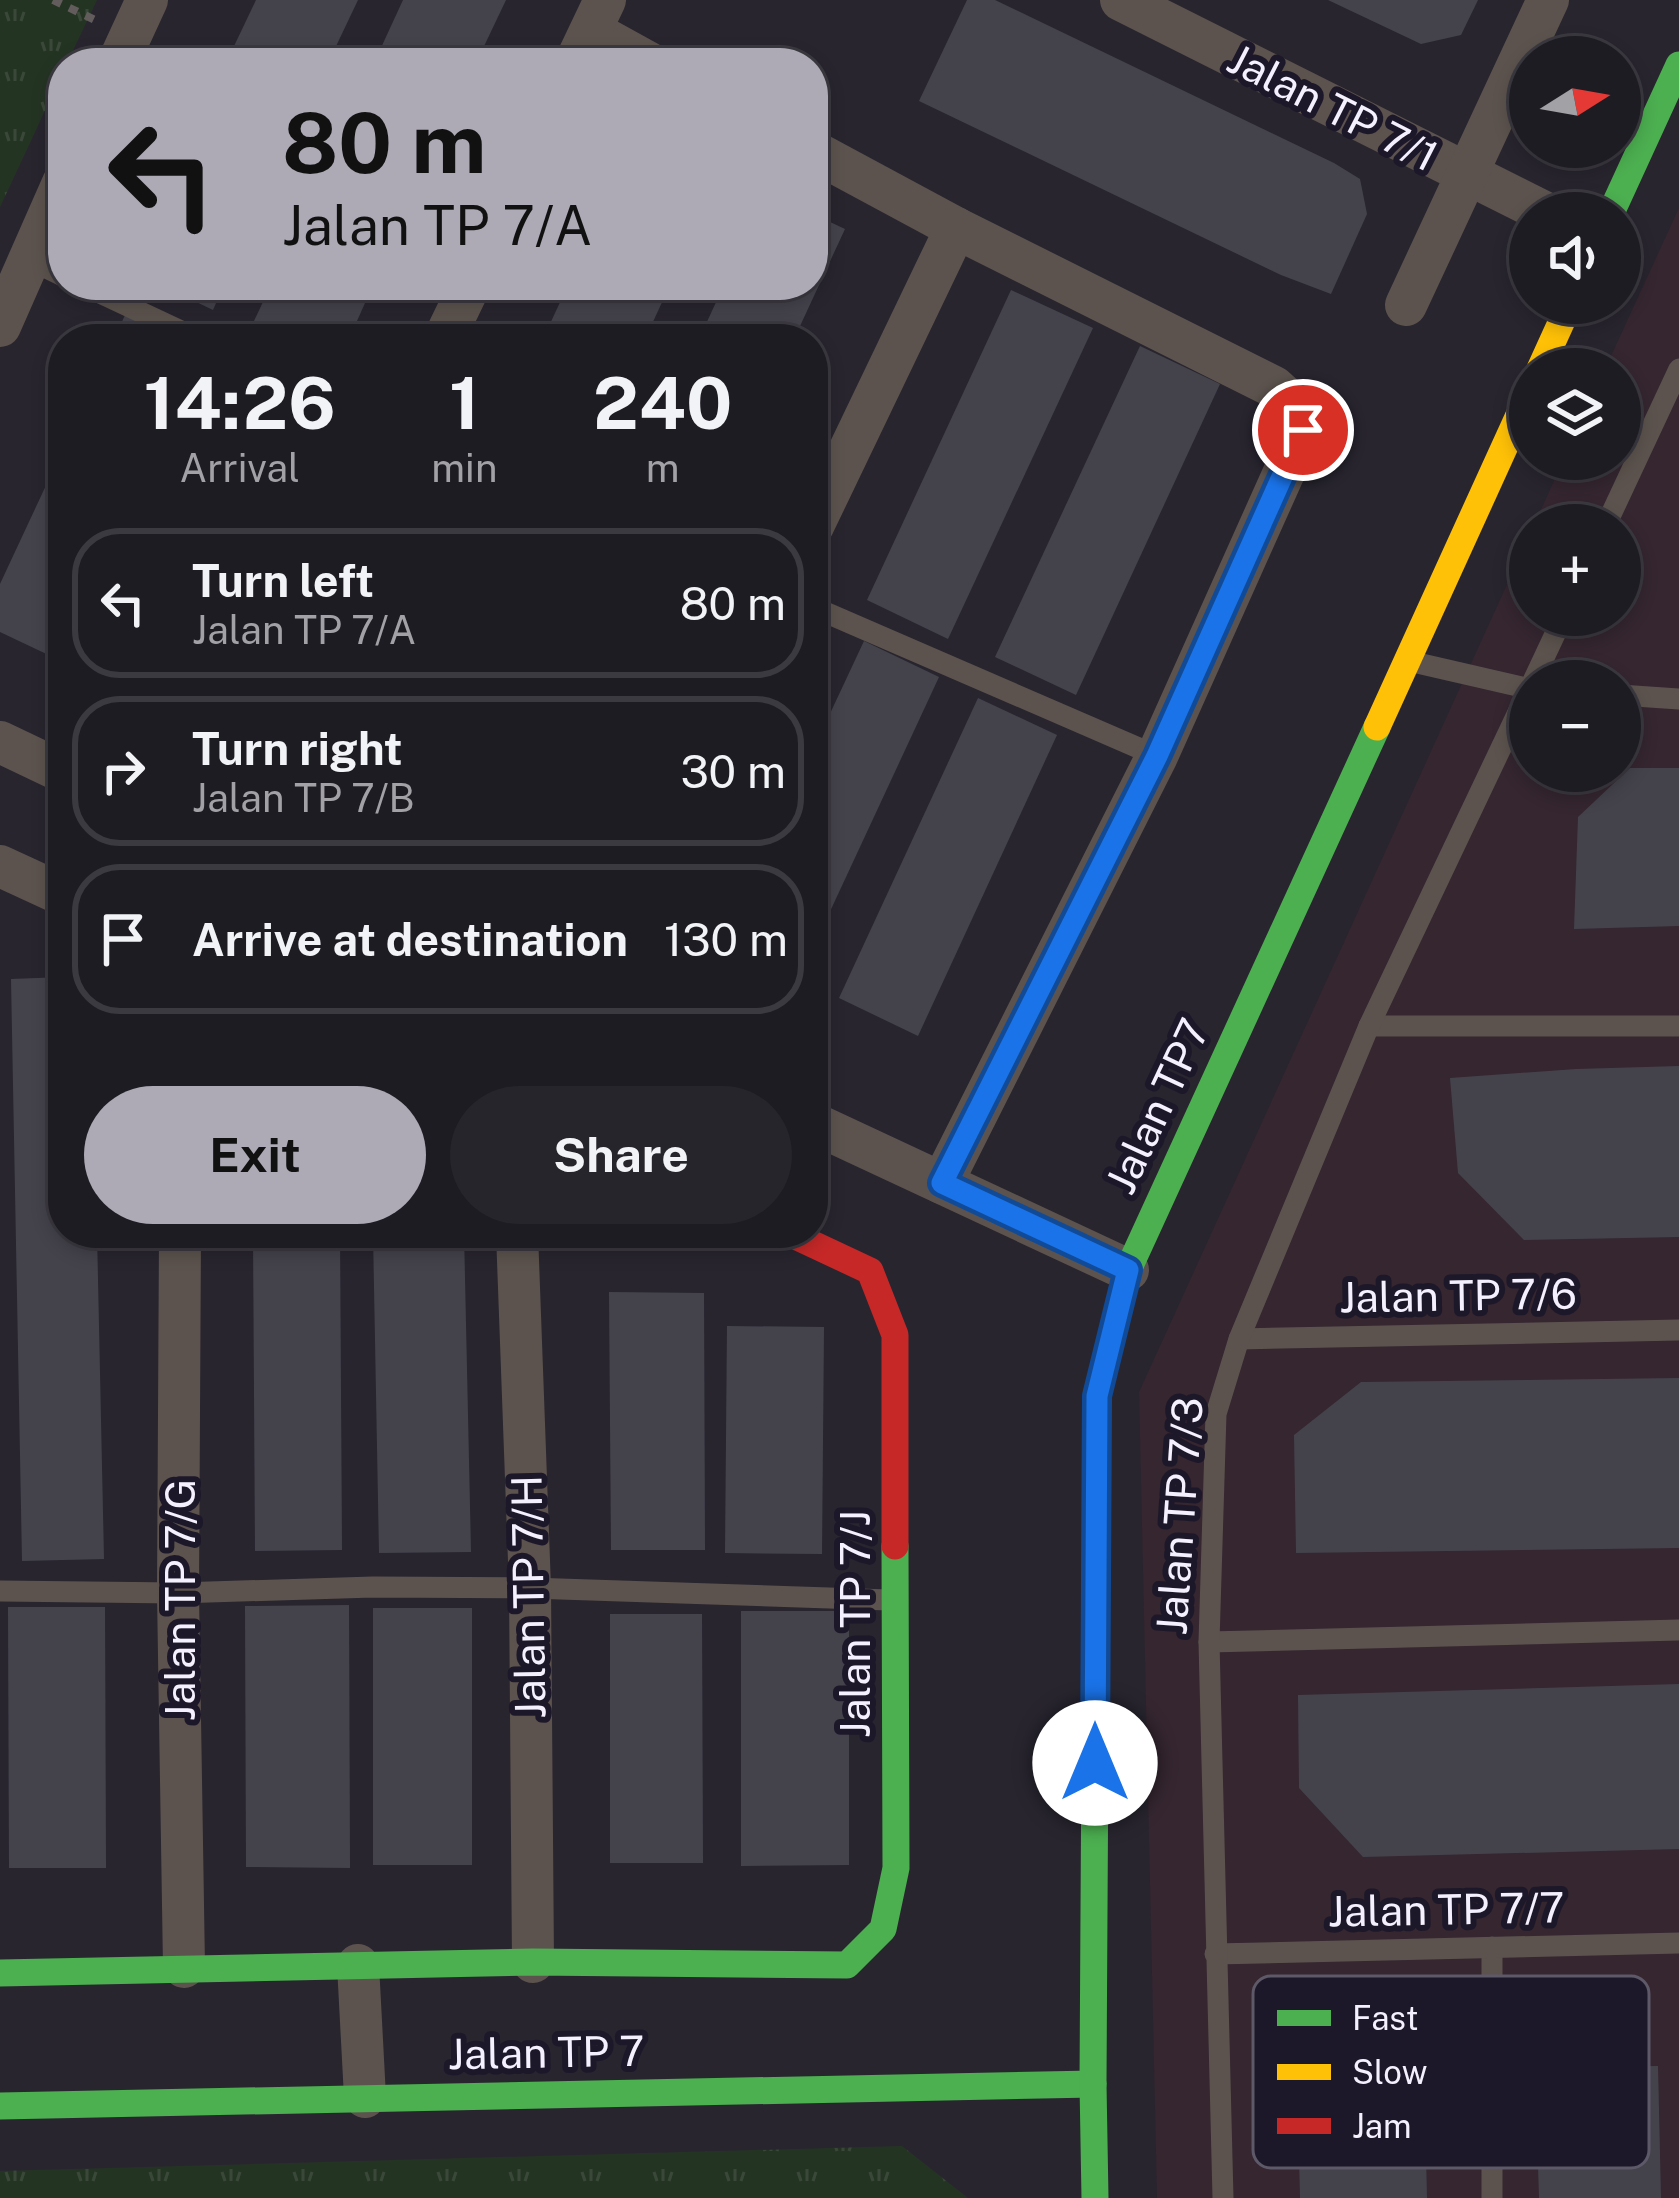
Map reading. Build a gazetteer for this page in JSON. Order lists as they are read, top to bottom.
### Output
{
  "streets": {
    "street": [
      "Jalan TP 7/1",
      "Jalan TP7",
      "Jalan TP 7/H",
      "Jalan TP 7/G",
      "Jalan TP 7/J",
      "Jalan TP 7"
    ],
    "lane": ["Jalan TP 7/6", "Jalan TP 7/3", "Jalan TP 7/7"]
  },
  "crossings": [
    ["Jalan TP7", "Jalan TP 7"],
    ["Jalan TP 7/6", "Jalan TP 7/3"],
    ["Jalan TP 7/3", "Jalan TP 7/7"],
    ["Jalan TP 7/H", "Jalan TP 7/J"]
  ],
  "legend": ["Fast", "Slow", "Jam"],
  "north": "right",
  "page": {
    "map_buttons": ["+", "−"],
    "turn": ["80 m", "Jalan TP 7/A"],
    "eta": [
      "14:26",
      "Arrival",
      "1",
      "min",
      "240",
      "m"
    ],
    "list": [
      {
        "name": "Turn left",
        "note": "Jalan TP 7/A",
        "value": "80 m"
      },
      {
        "name": "Turn right",
        "note": "Jalan TP 7/B",
        "value": "30 m"
      },
      {
        "name": "Arrive at destination",
        "value": "130 m"
      }
    ],
    "buttons": ["Exit", "Share"]
  }
}
